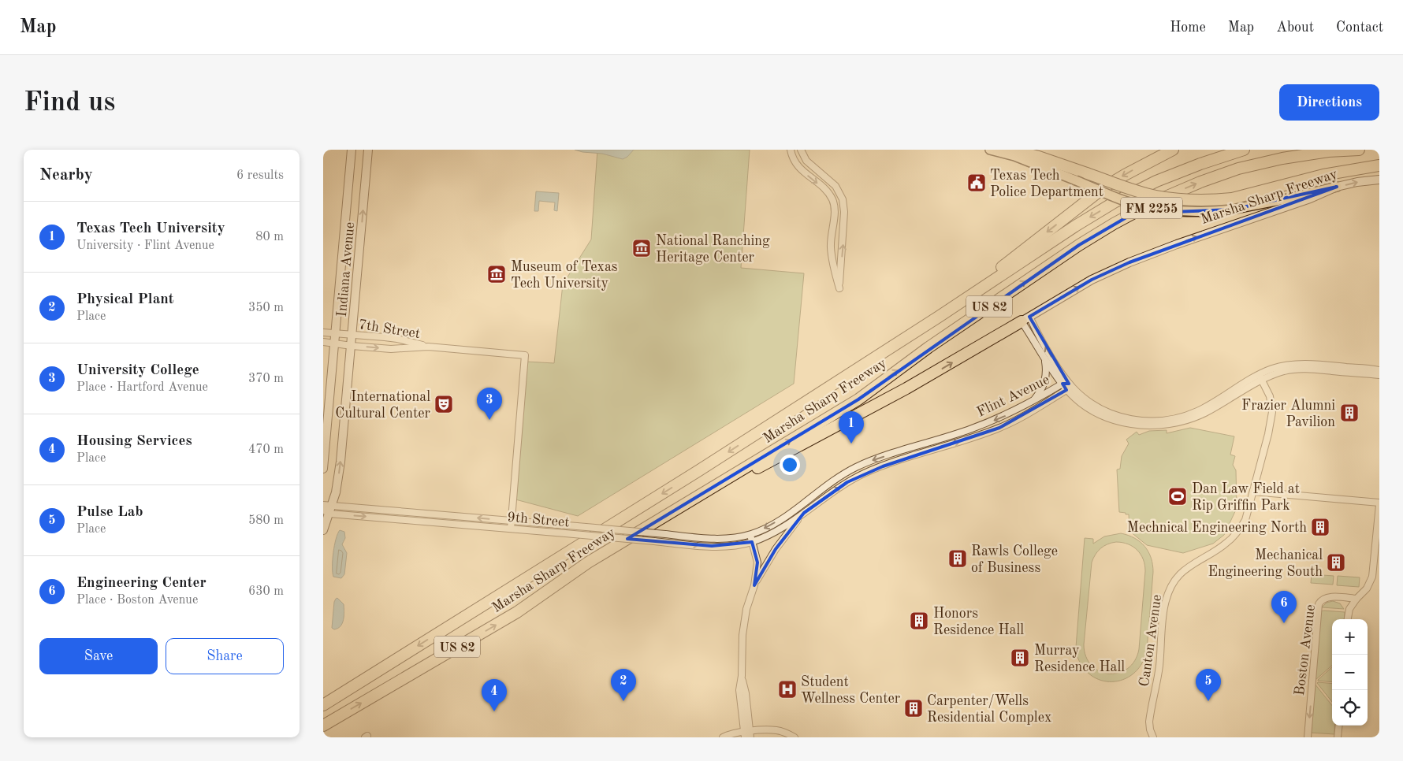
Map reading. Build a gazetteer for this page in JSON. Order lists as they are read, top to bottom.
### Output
{
  "streets": {
    "highway": ["Marsha Sharp Freeway", "US 82"],
    "main road": ["FM 2255"],
    "street": [
      "Indiana Avenue",
      "7th Street",
      "Flint Avenue",
      "9th Street",
      "Canton Avenue",
      "Boston Avenue"
    ]
  },
  "crossings": [
    ["Marsha Sharp Freeway", "FM 2255"],
    ["Indiana Avenue", "7th Street"],
    ["Indiana Avenue", "9th Street"],
    ["7th Street", "9th Street"],
    ["Flint Avenue", "9th Street"]
  ],
  "one_way": ["Boston Avenue"],
  "places": {
    "public building": ["Texas Tech Police Department"],
    "museum": ["National Ranching Heritage Center", "Museum of Texas Tech University"],
    "theatre": ["International Cultural Center"],
    "building": [
      "Frazier Alumni Pavilion",
      "Mechnical Engineering North",
      "Rawls College of Business",
      "Mechanical Engineering South",
      "Honors Residence Hall",
      "Murray Residence Hall",
      "Carpenter/Wells Residential Complex"
    ],
    "sports": ["Dan Law Field at Rip Griffin Park"],
    "hospital": ["Student Wellness Center"]
  },
  "page": {
    "header": "Map",
    "nav": [
      "Home",
      "Map",
      "About",
      "Contact"
    ],
    "buttons": [
      "Directions",
      ["Save", "Share"]
    ],
    "title": "Find us",
    "heading": ["Nearby", "6 results"],
    "list": [
      {
        "mark": "1",
        "name": "Texas Tech University",
        "note": "University · Flint Avenue",
        "value": "80 m"
      },
      {
        "mark": "2",
        "name": "Physical Plant",
        "note": "Place",
        "value": "350 m"
      },
      {
        "mark": "3",
        "name": "University College",
        "note": "Place · Hartford Avenue",
        "value": "370 m"
      },
      {
        "mark": "4",
        "name": "Housing Services",
        "note": "Place",
        "value": "470 m"
      },
      {
        "mark": "5",
        "name": "Pulse Lab",
        "note": "Place",
        "value": "580 m"
      },
      {
        "mark": "6",
        "name": "Engineering Center",
        "note": "Place · Boston Avenue",
        "value": "630 m"
      }
    ],
    "pins": [
      "3",
      "1",
      "6",
      "2",
      "5",
      "4"
    ],
    "map_buttons": ["+", "−"]
  }
}
